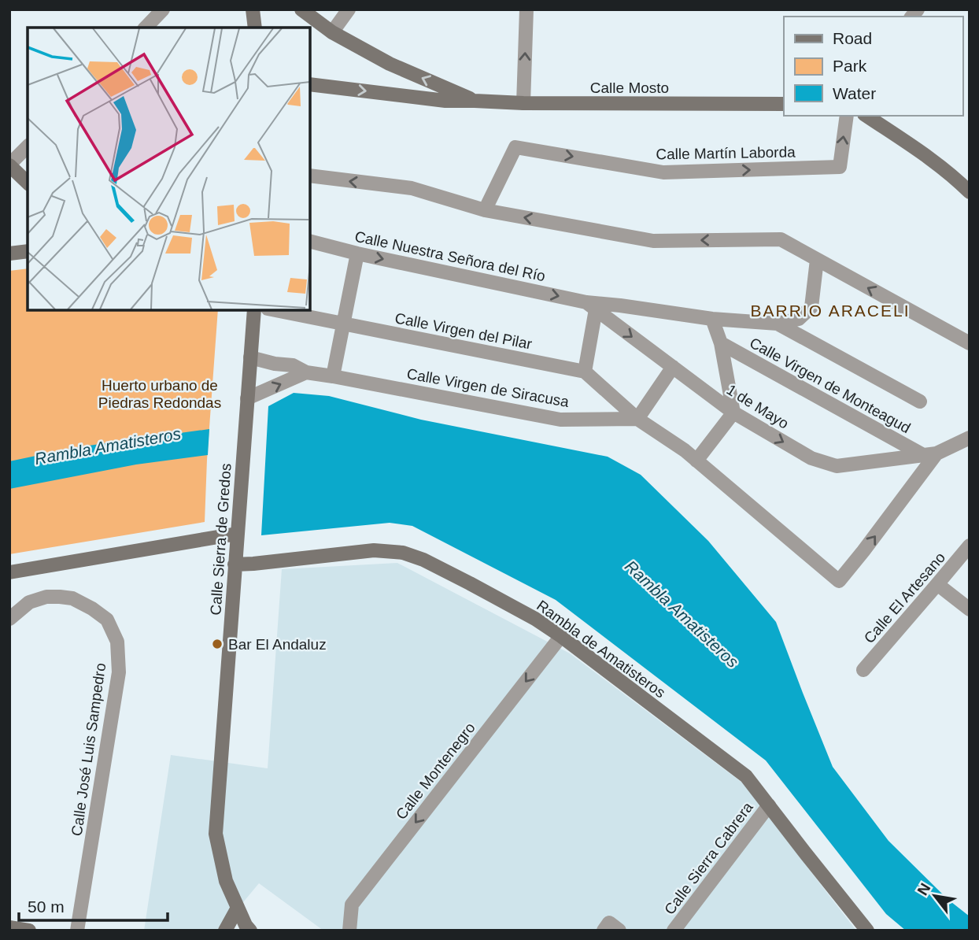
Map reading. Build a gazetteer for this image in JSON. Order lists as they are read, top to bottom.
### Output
{
  "streets": {
    "street": [
      "Calle Mosto",
      "Calle Martín Laborda",
      "Calle Nuestra Señora del Río",
      "Calle Virgen del Pilar",
      "Calle Virgen de Monteagud",
      "Calle Virgen de Siracusa",
      "1 de Mayo",
      "Calle Sierra de Gredos",
      "Calle El Artesano",
      "Rambla de Amatisteros",
      "Calle José Luis Sampedro",
      "Calle Montenegro",
      "Calle Sierra Cabrera"
    ]
  },
  "crossings": [
    ["Calle Nuestra Señora del Río", "1 de Mayo"],
    ["Calle Virgen de Monteagud", "1 de Mayo"],
    ["Calle Virgen de Siracusa", "Calle Sierra de Gredos"],
    ["Calle Sierra de Gredos", "Rambla de Amatisteros"],
    ["Rambla de Amatisteros", "Calle Montenegro"],
    ["Rambla de Amatisteros", "Calle Sierra Cabrera"]
  ],
  "one_way": ["Calle Montenegro"],
  "districts": ["BARRIO ARACELI"],
  "water": ["Rambla Amatisteros"],
  "parks": ["Huerto urbano de Piedras Redondas"],
  "places": ["Bar El Andaluz"],
  "legend": ["Road", "Park", "Water"],
  "scale_bar": "50 m",
  "north": "top left"
}
